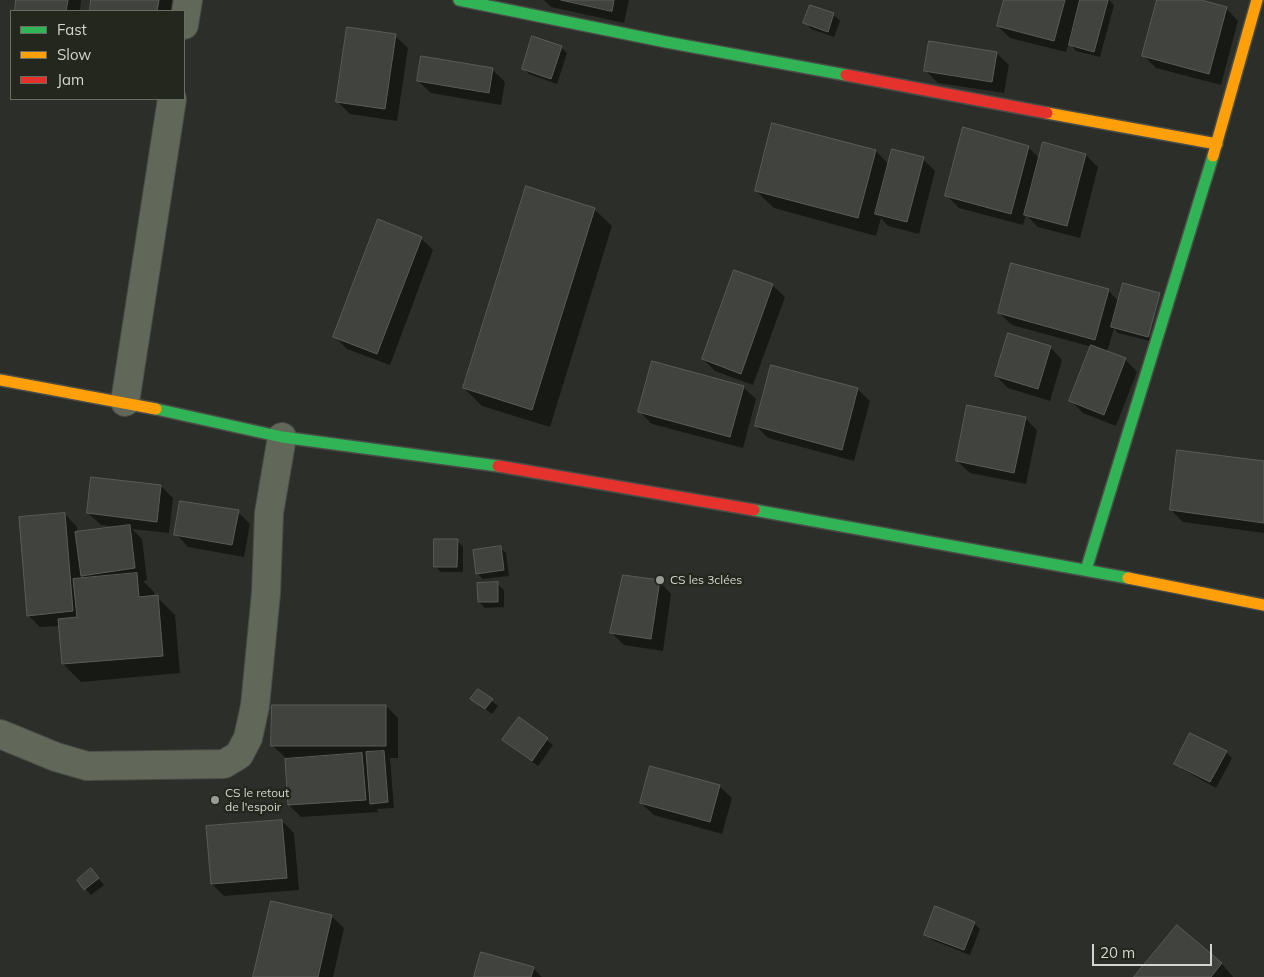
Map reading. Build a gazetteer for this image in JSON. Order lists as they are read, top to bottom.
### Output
{
  "places": ["CS les 3clées", "CS le retout de l'espoir"],
  "legend": ["Fast", "Slow", "Jam"],
  "scale_bar": "20 m"
}
